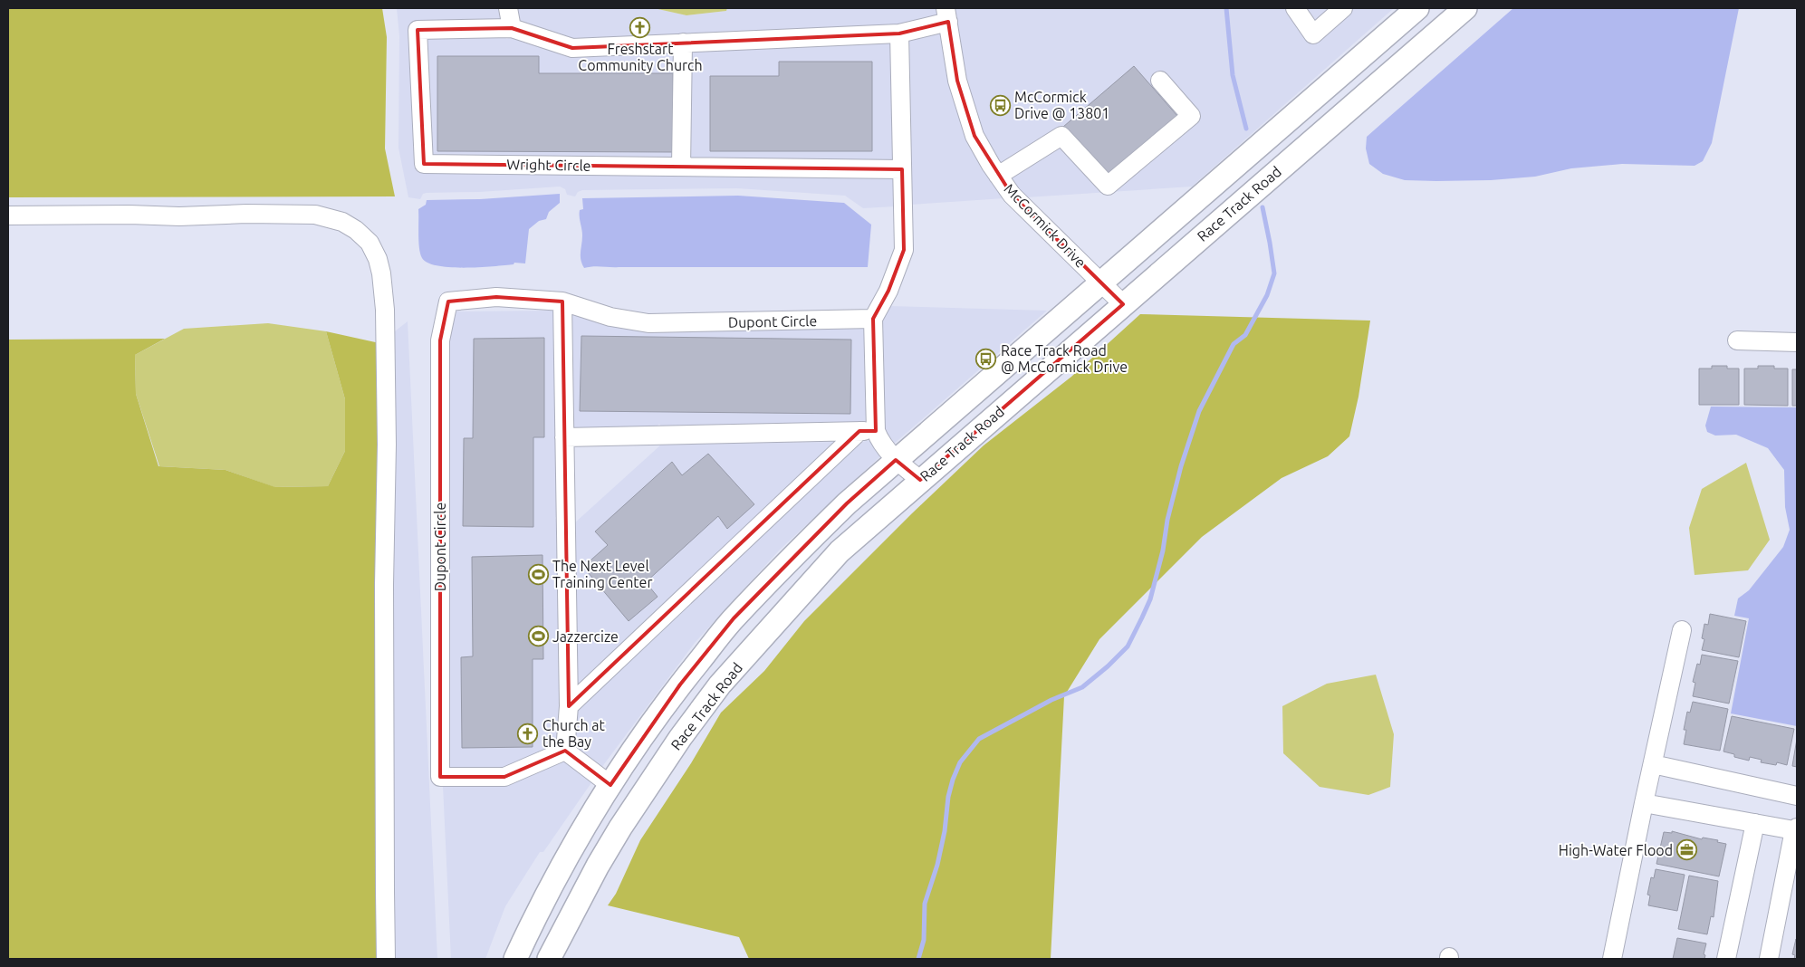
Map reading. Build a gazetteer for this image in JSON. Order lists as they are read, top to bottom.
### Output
{
  "streets": {
    "main road": ["Race Track Road"],
    "street": ["Wright Circle", "McCormick Drive", "Dupont Circle"]
  },
  "crossings": [
    ["Wright Circle", "McCormick Drive"],
    ["Race Track Road", "McCormick Drive"]
  ],
  "places": {
    "church": ["Freshstart Community Church", "Church at the Bay"],
    "bus stop": ["McCormick Drive @ 13801", "Race Track Road @ McCormick Drive"],
    "sports": ["The Next Level Training Center", "Jazzercize"],
    "office": ["High-Water Flood"]
  }
}
